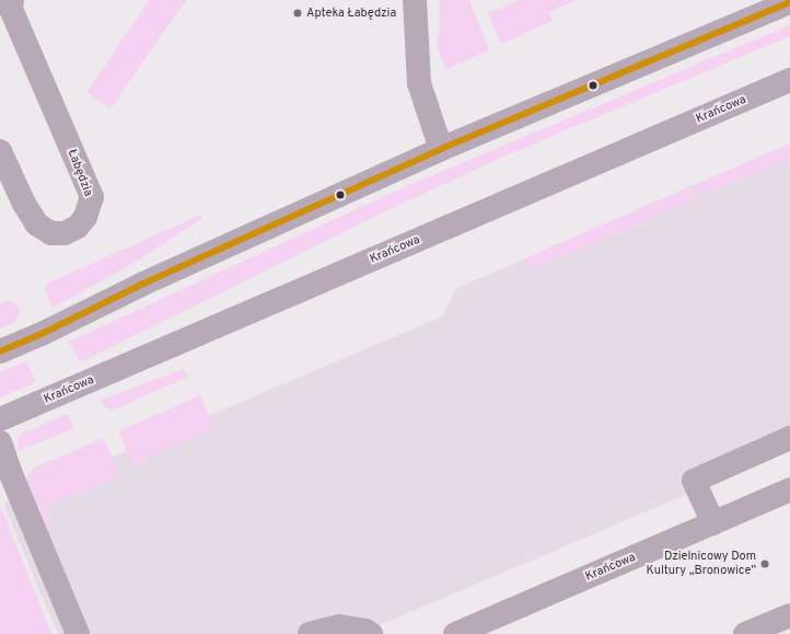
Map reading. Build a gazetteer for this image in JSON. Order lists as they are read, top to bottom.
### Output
{
  "streets": {
    "main road": ["Krańcowa"],
    "street": ["Łabędzia"]
  },
  "places": ["Apteka Łabędzia", "Dzielnicowy Dom Kultury „Bronowice”"]
}
